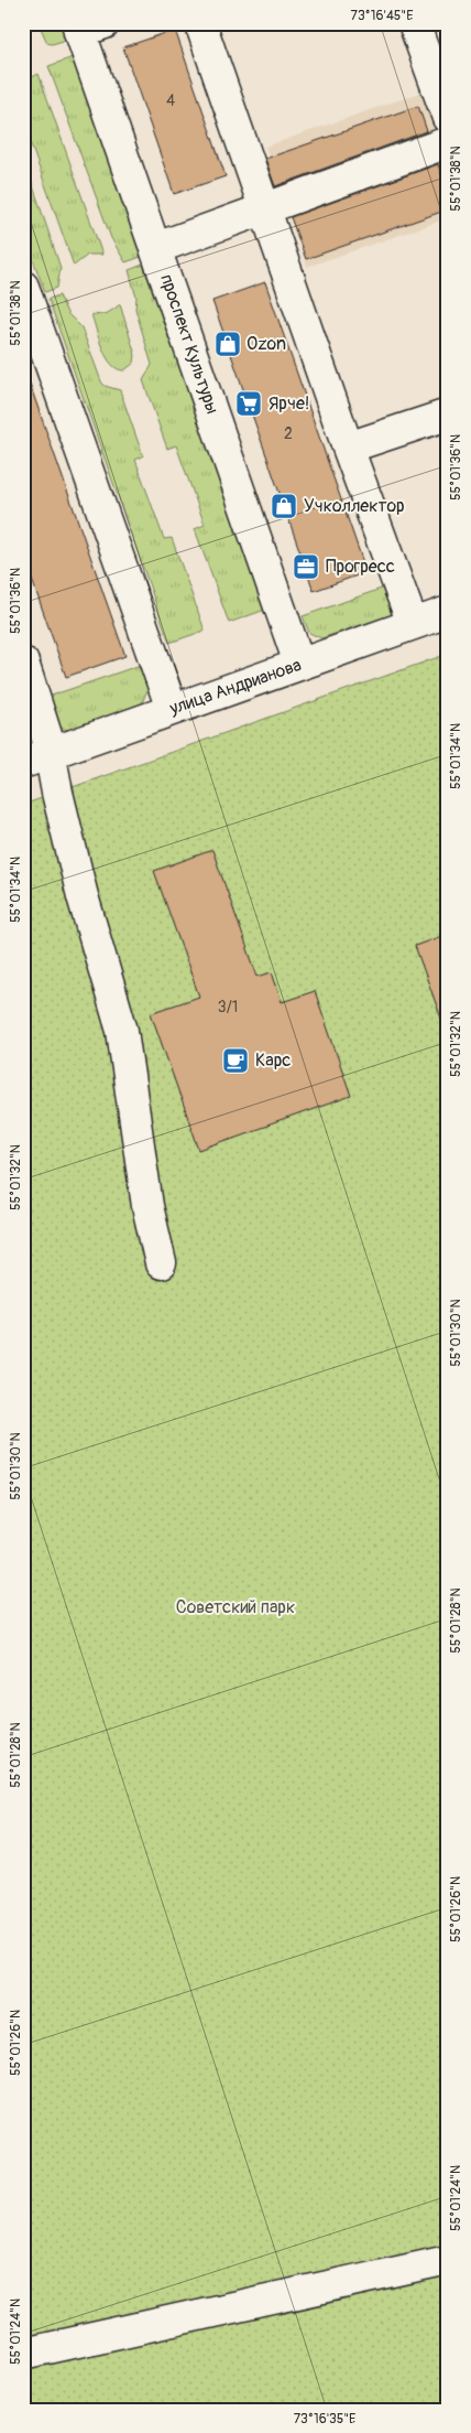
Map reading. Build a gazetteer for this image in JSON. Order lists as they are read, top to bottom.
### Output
{
  "streets": {
    "street": ["проспект Культуры", "улица Андрианова"]
  },
  "crossings": [
    ["проспект Культуры", "улица Андрианова"]
  ],
  "parks": ["Советский парк"],
  "places": {
    "shop": ["Ozon", "Учколлектор"],
    "supermarket": ["Ярче!"],
    "office": ["Прогресс"],
    "cafe": ["Карс"]
  },
  "house_numbers": ["4", "2", "3/1"],
  "coordinates": [
    "73°16'45\"E",
    "55°01'38\"N",
    "55°01'36\"N",
    "55°01'34\"N",
    "55°01'32\"N",
    "55°01'30\"N",
    "55°01'28\"N",
    "55°01'26\"N",
    "55°01'24\"N",
    "73°16'35\"E"
  ]
}
